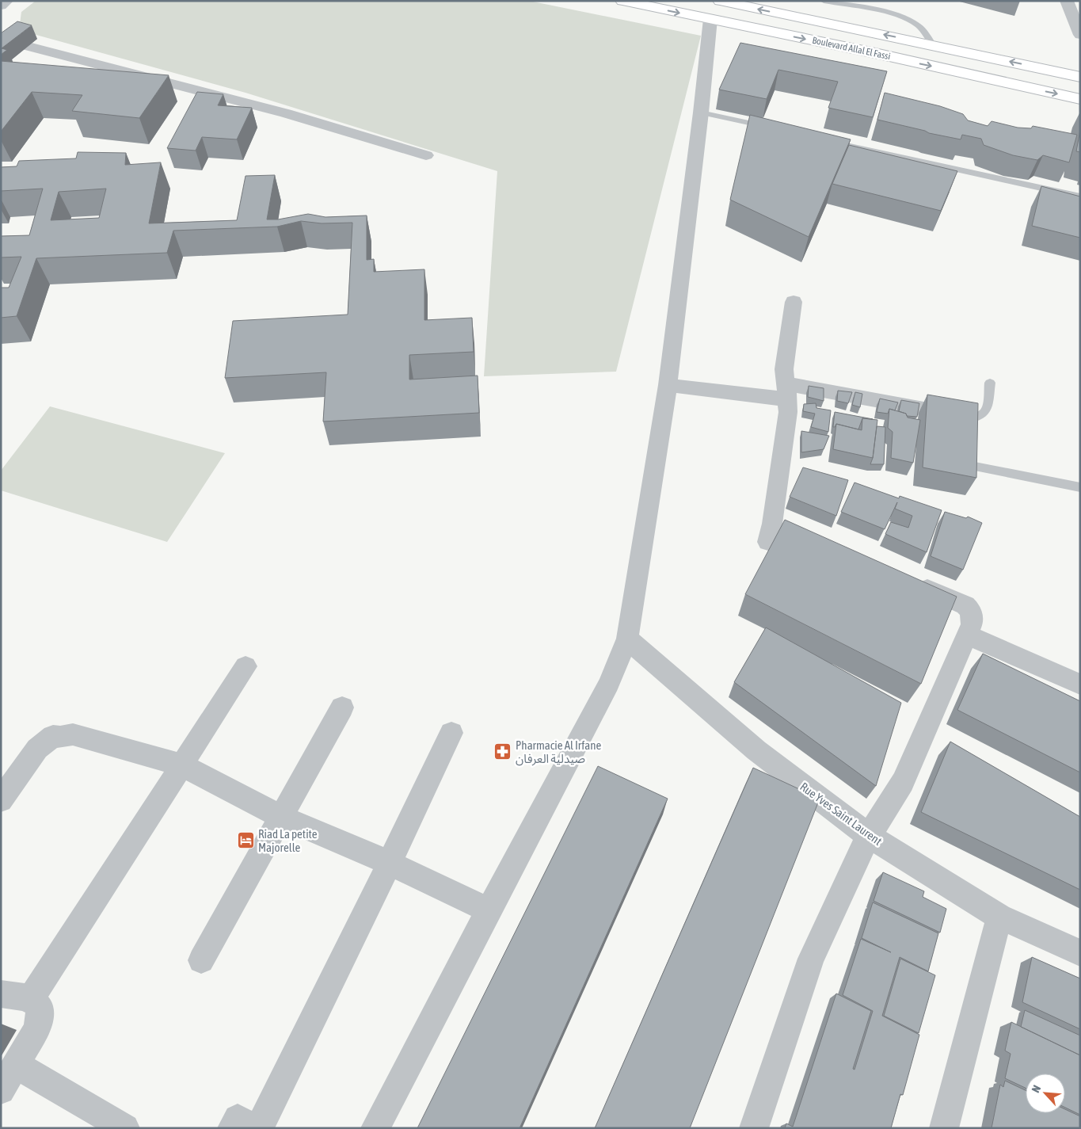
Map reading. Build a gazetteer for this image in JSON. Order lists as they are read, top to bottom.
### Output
{
  "streets": {
    "main road": ["Boulevard Allal El Fassi"],
    "street": ["Rue Yves Saint Laurent"]
  },
  "places": {
    "pharmacy": ["Pharmacie Al Irfane صيدلية العرفان"],
    "hotel": ["Riad La petite Majorelle"]
  },
  "north": "top left"
}
